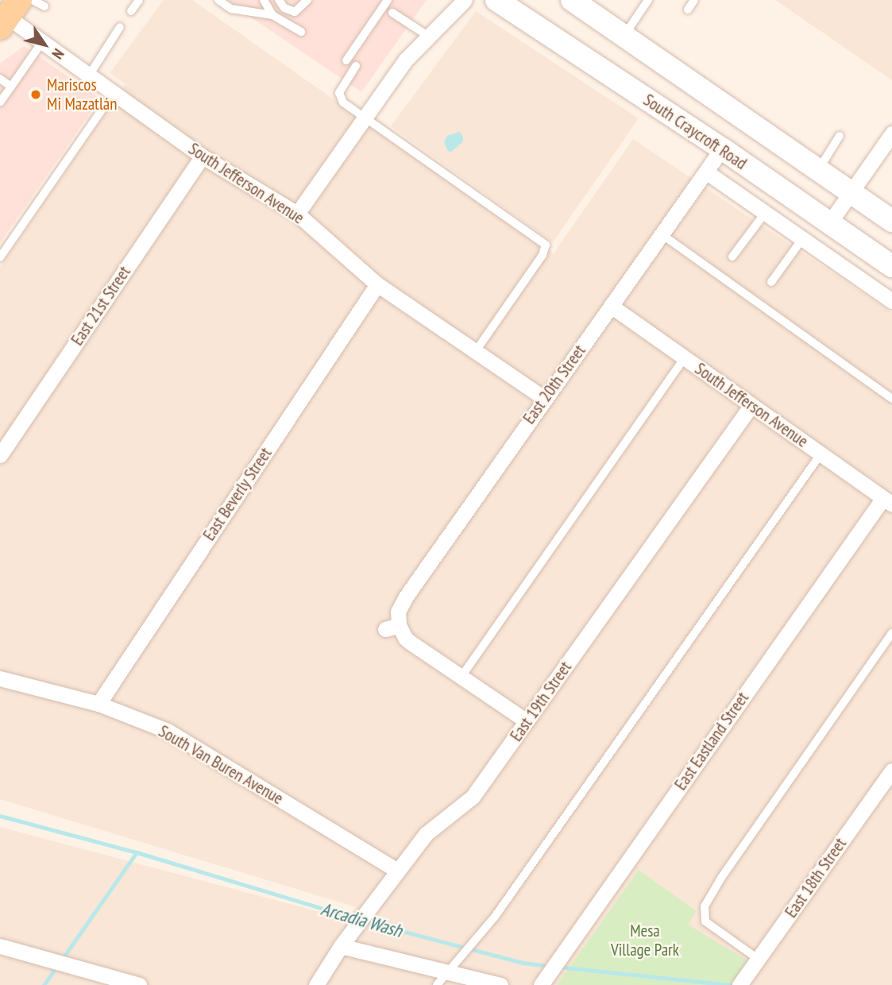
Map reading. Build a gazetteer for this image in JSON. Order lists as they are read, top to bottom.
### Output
{
  "streets": {
    "main road": ["South Craycroft Road"],
    "street": [
      "South Jefferson Avenue",
      "East 21st Street",
      "East 20th Street",
      "East Beverly Street",
      "East 19th Street",
      "East Eastland Street",
      "South Van Buren Avenue",
      "East 18th Street"
    ]
  },
  "crossings": [
    ["South Craycroft Road", "East 20th Street"],
    ["South Jefferson Avenue", "East 21st Street"],
    ["South Jefferson Avenue", "East 20th Street"],
    ["South Jefferson Avenue", "East Beverly Street"],
    ["South Jefferson Avenue", "East 19th Street"],
    ["South Jefferson Avenue", "East Eastland Street"],
    ["East Beverly Street", "South Van Buren Avenue"],
    ["East 19th Street", "South Van Buren Avenue"]
  ],
  "water": ["Arcadia Wash"],
  "parks": ["Mesa Village Park"],
  "places": ["Mariscos Mi Mazatlán"],
  "north": "bottom right"
}
